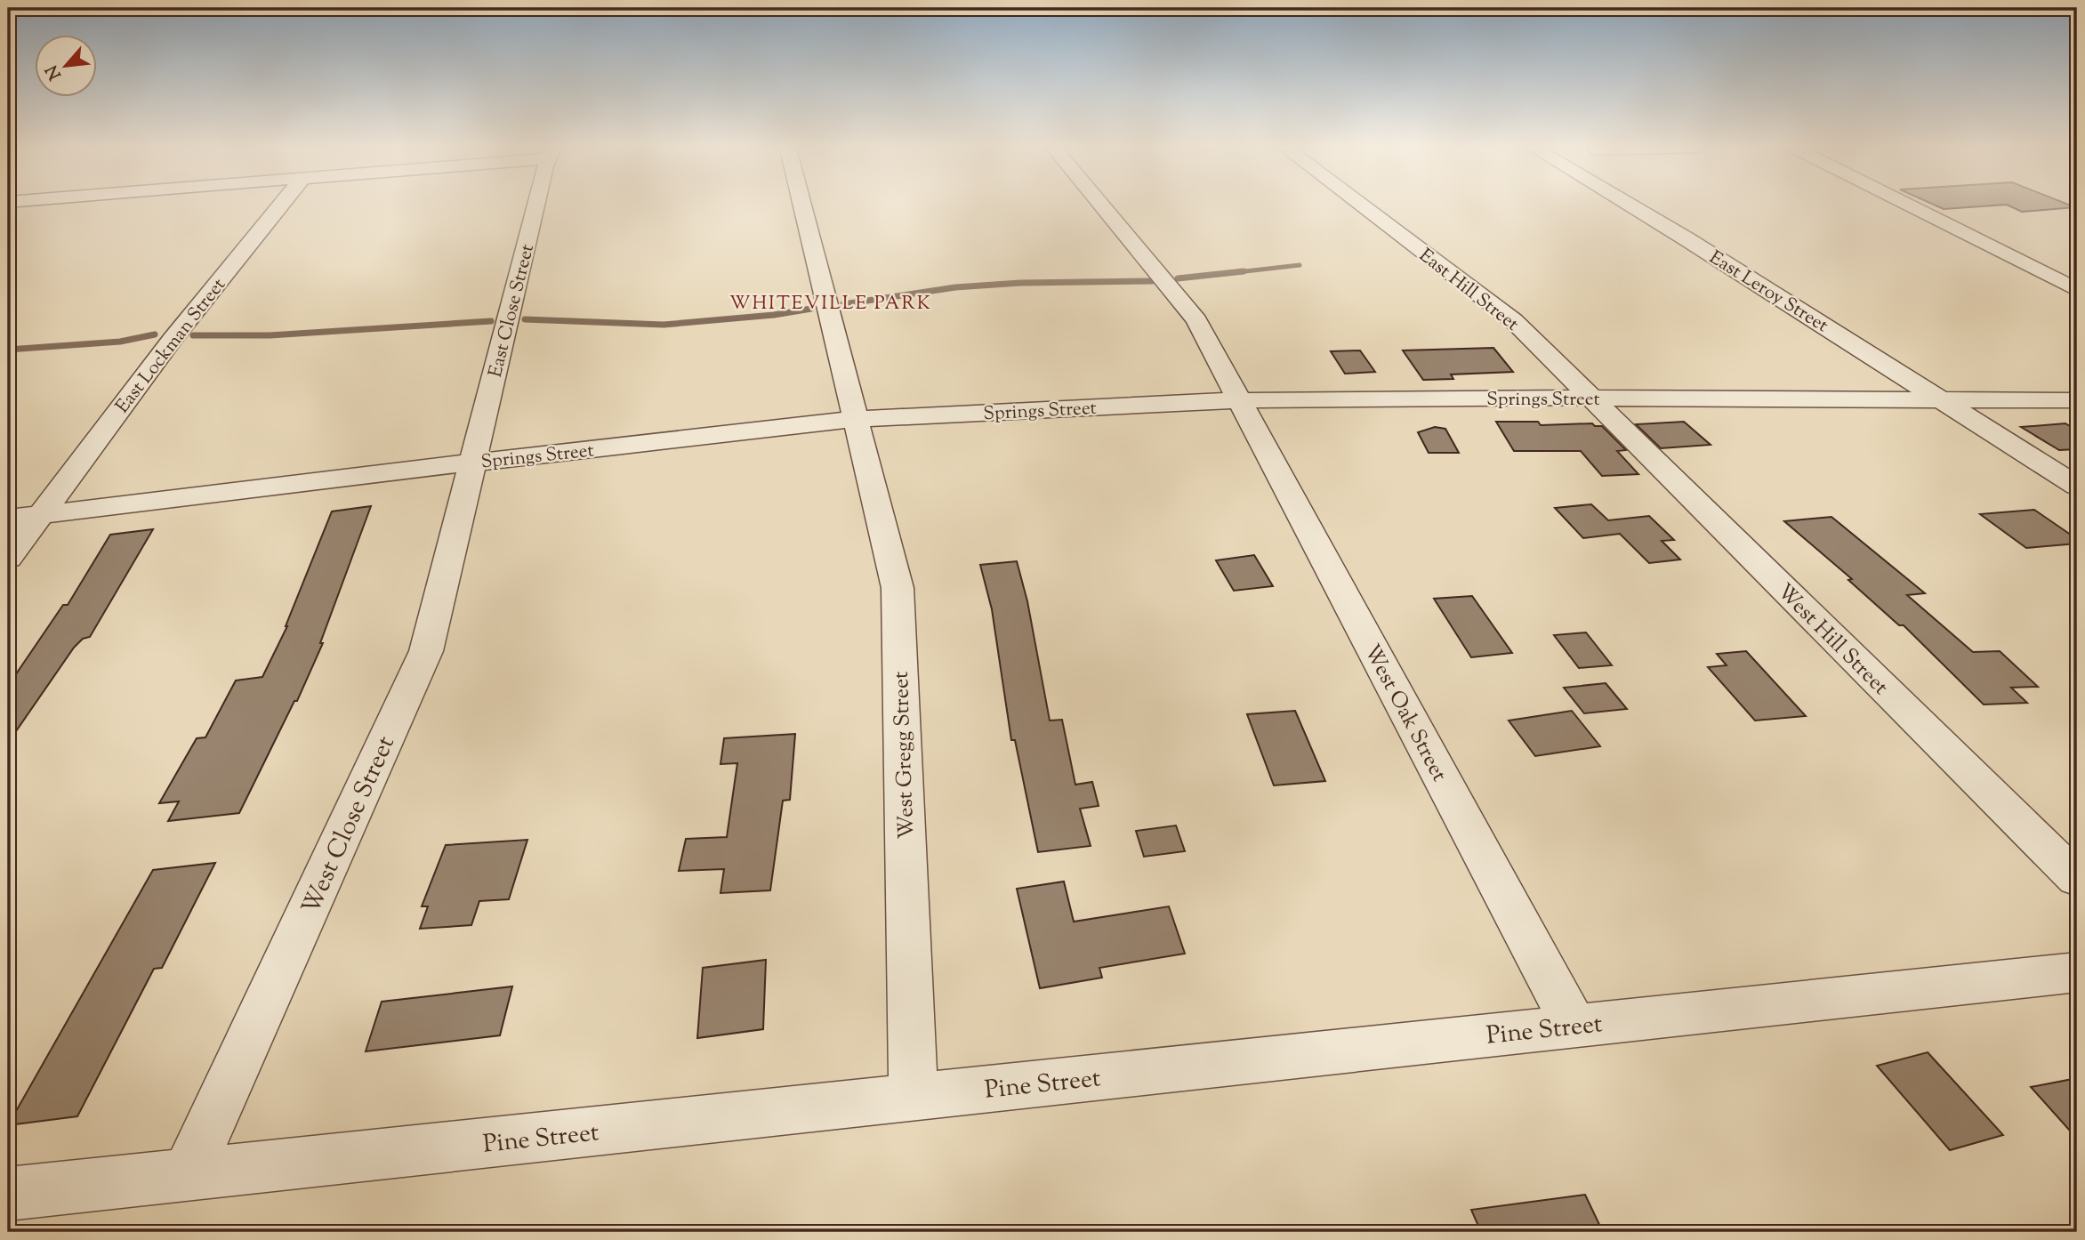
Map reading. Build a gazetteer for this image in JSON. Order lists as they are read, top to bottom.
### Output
{
  "streets": {
    "street": [
      "East Hill Street",
      "East Leroy Street",
      "East Close Street",
      "East Lockman Street",
      "Springs Street",
      "West Hill Street",
      "West Oak Street",
      "West Gregg Street",
      "West Close Street",
      "Pine Street"
    ]
  },
  "crossings": [
    ["East Hill Street", "Springs Street"],
    ["East Hill Street", "West Hill Street"],
    ["East Leroy Street", "Springs Street"],
    ["East Close Street", "Springs Street"],
    ["East Close Street", "West Close Street"],
    ["East Lockman Street", "Springs Street"],
    ["Springs Street", "West Hill Street"],
    ["Springs Street", "West Oak Street"],
    ["Springs Street", "West Gregg Street"],
    ["Springs Street", "West Close Street"],
    ["West Oak Street", "Pine Street"],
    ["West Gregg Street", "Pine Street"],
    ["West Close Street", "Pine Street"]
  ],
  "districts": ["WHITEVILLE PARK"],
  "north": "bottom left"
}
